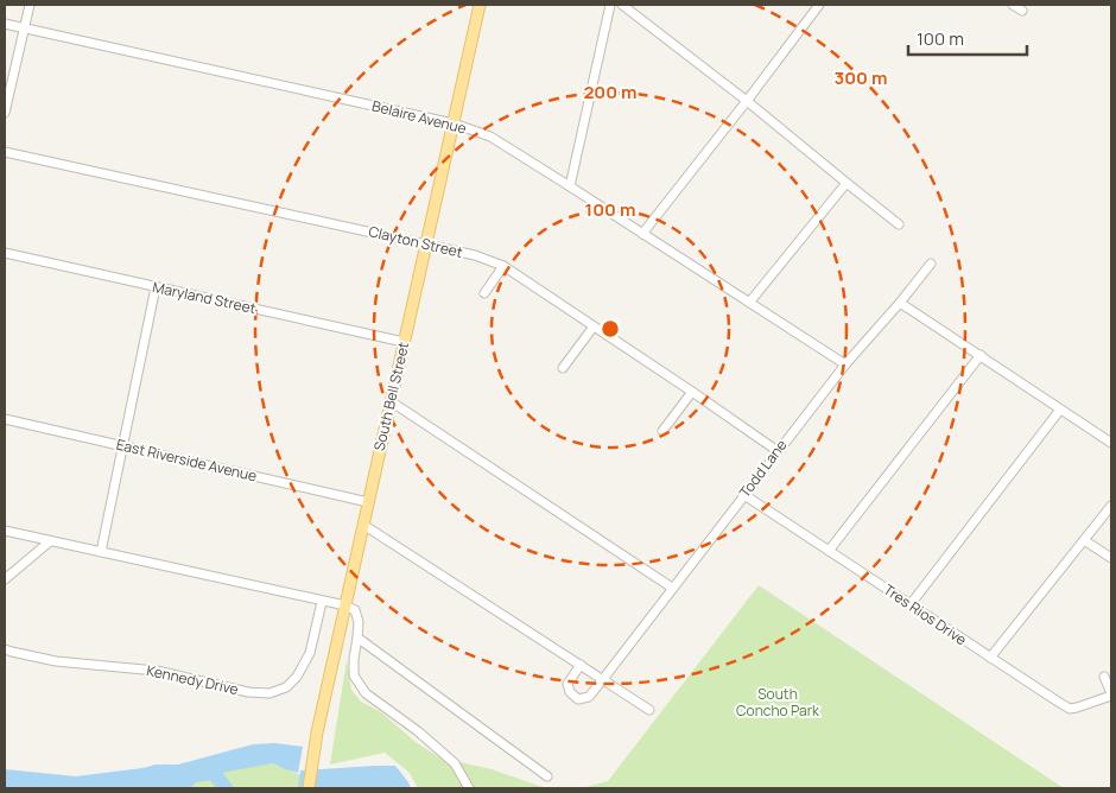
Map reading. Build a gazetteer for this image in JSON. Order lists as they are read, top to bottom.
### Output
{
  "streets": {
    "main road": ["South Bell Street"],
    "street": [
      "Belaire Avenue",
      "Clayton Street",
      "Maryland Street",
      "East Riverside Avenue",
      "Todd Lane",
      "Tres Rios Drive",
      "Kennedy Drive"
    ]
  },
  "crossings": [
    ["Belaire Avenue", "South Bell Street"],
    ["Belaire Avenue", "Todd Lane"],
    ["Clayton Street", "South Bell Street"],
    ["Clayton Street", "Todd Lane"],
    ["Maryland Street", "South Bell Street"],
    ["South Bell Street", "East Riverside Avenue"],
    ["Todd Lane", "Tres Rios Drive"]
  ],
  "parks": ["South Concho Park"],
  "scale_bar": "100 m",
  "rings": ["300 m", "200 m", "100 m"]
}
